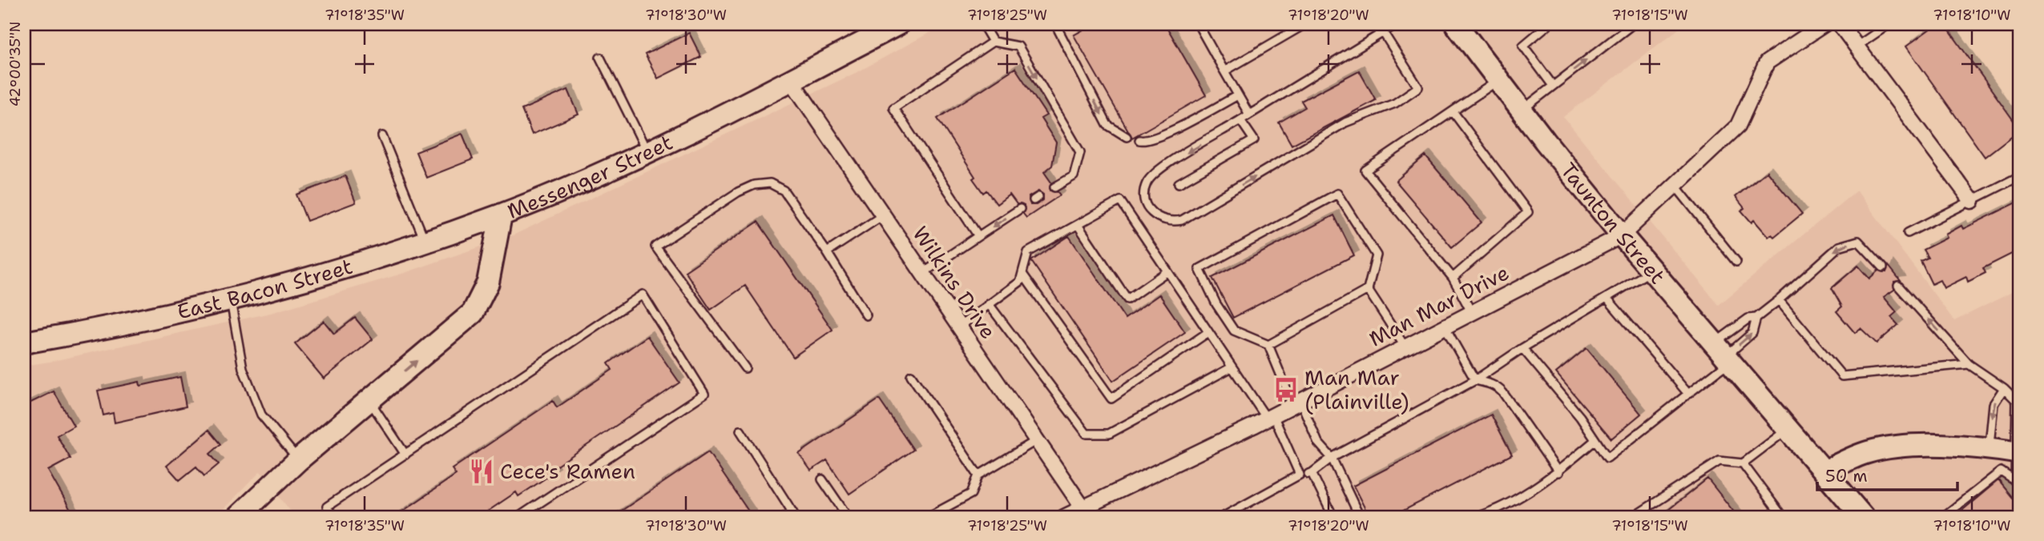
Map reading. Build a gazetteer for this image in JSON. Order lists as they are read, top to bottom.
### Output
{
  "streets": {
    "main road": ["Messenger Street", "Taunton Street", "East Bacon Street"],
    "street": ["Wilkins Drive", "Man Mar Drive"]
  },
  "crossings": [
    ["Messenger Street", "Wilkins Drive"],
    ["Messenger Street", "East Bacon Street"],
    ["Taunton Street", "Man Mar Drive"],
    ["Wilkins Drive", "Man Mar Drive"]
  ],
  "places": {
    "bus stop": ["Man Mar (Plainville)"],
    "restaurant": ["Cece's Ramen"]
  },
  "scale_bar": "50 m",
  "coordinates": [
    "71°18'35\"W",
    "71°18'30\"W",
    "71°18'25\"W",
    "71°18'20\"W",
    "71°18'15\"W",
    "71°18'10\"W",
    "42°00'35\"N"
  ]
}
